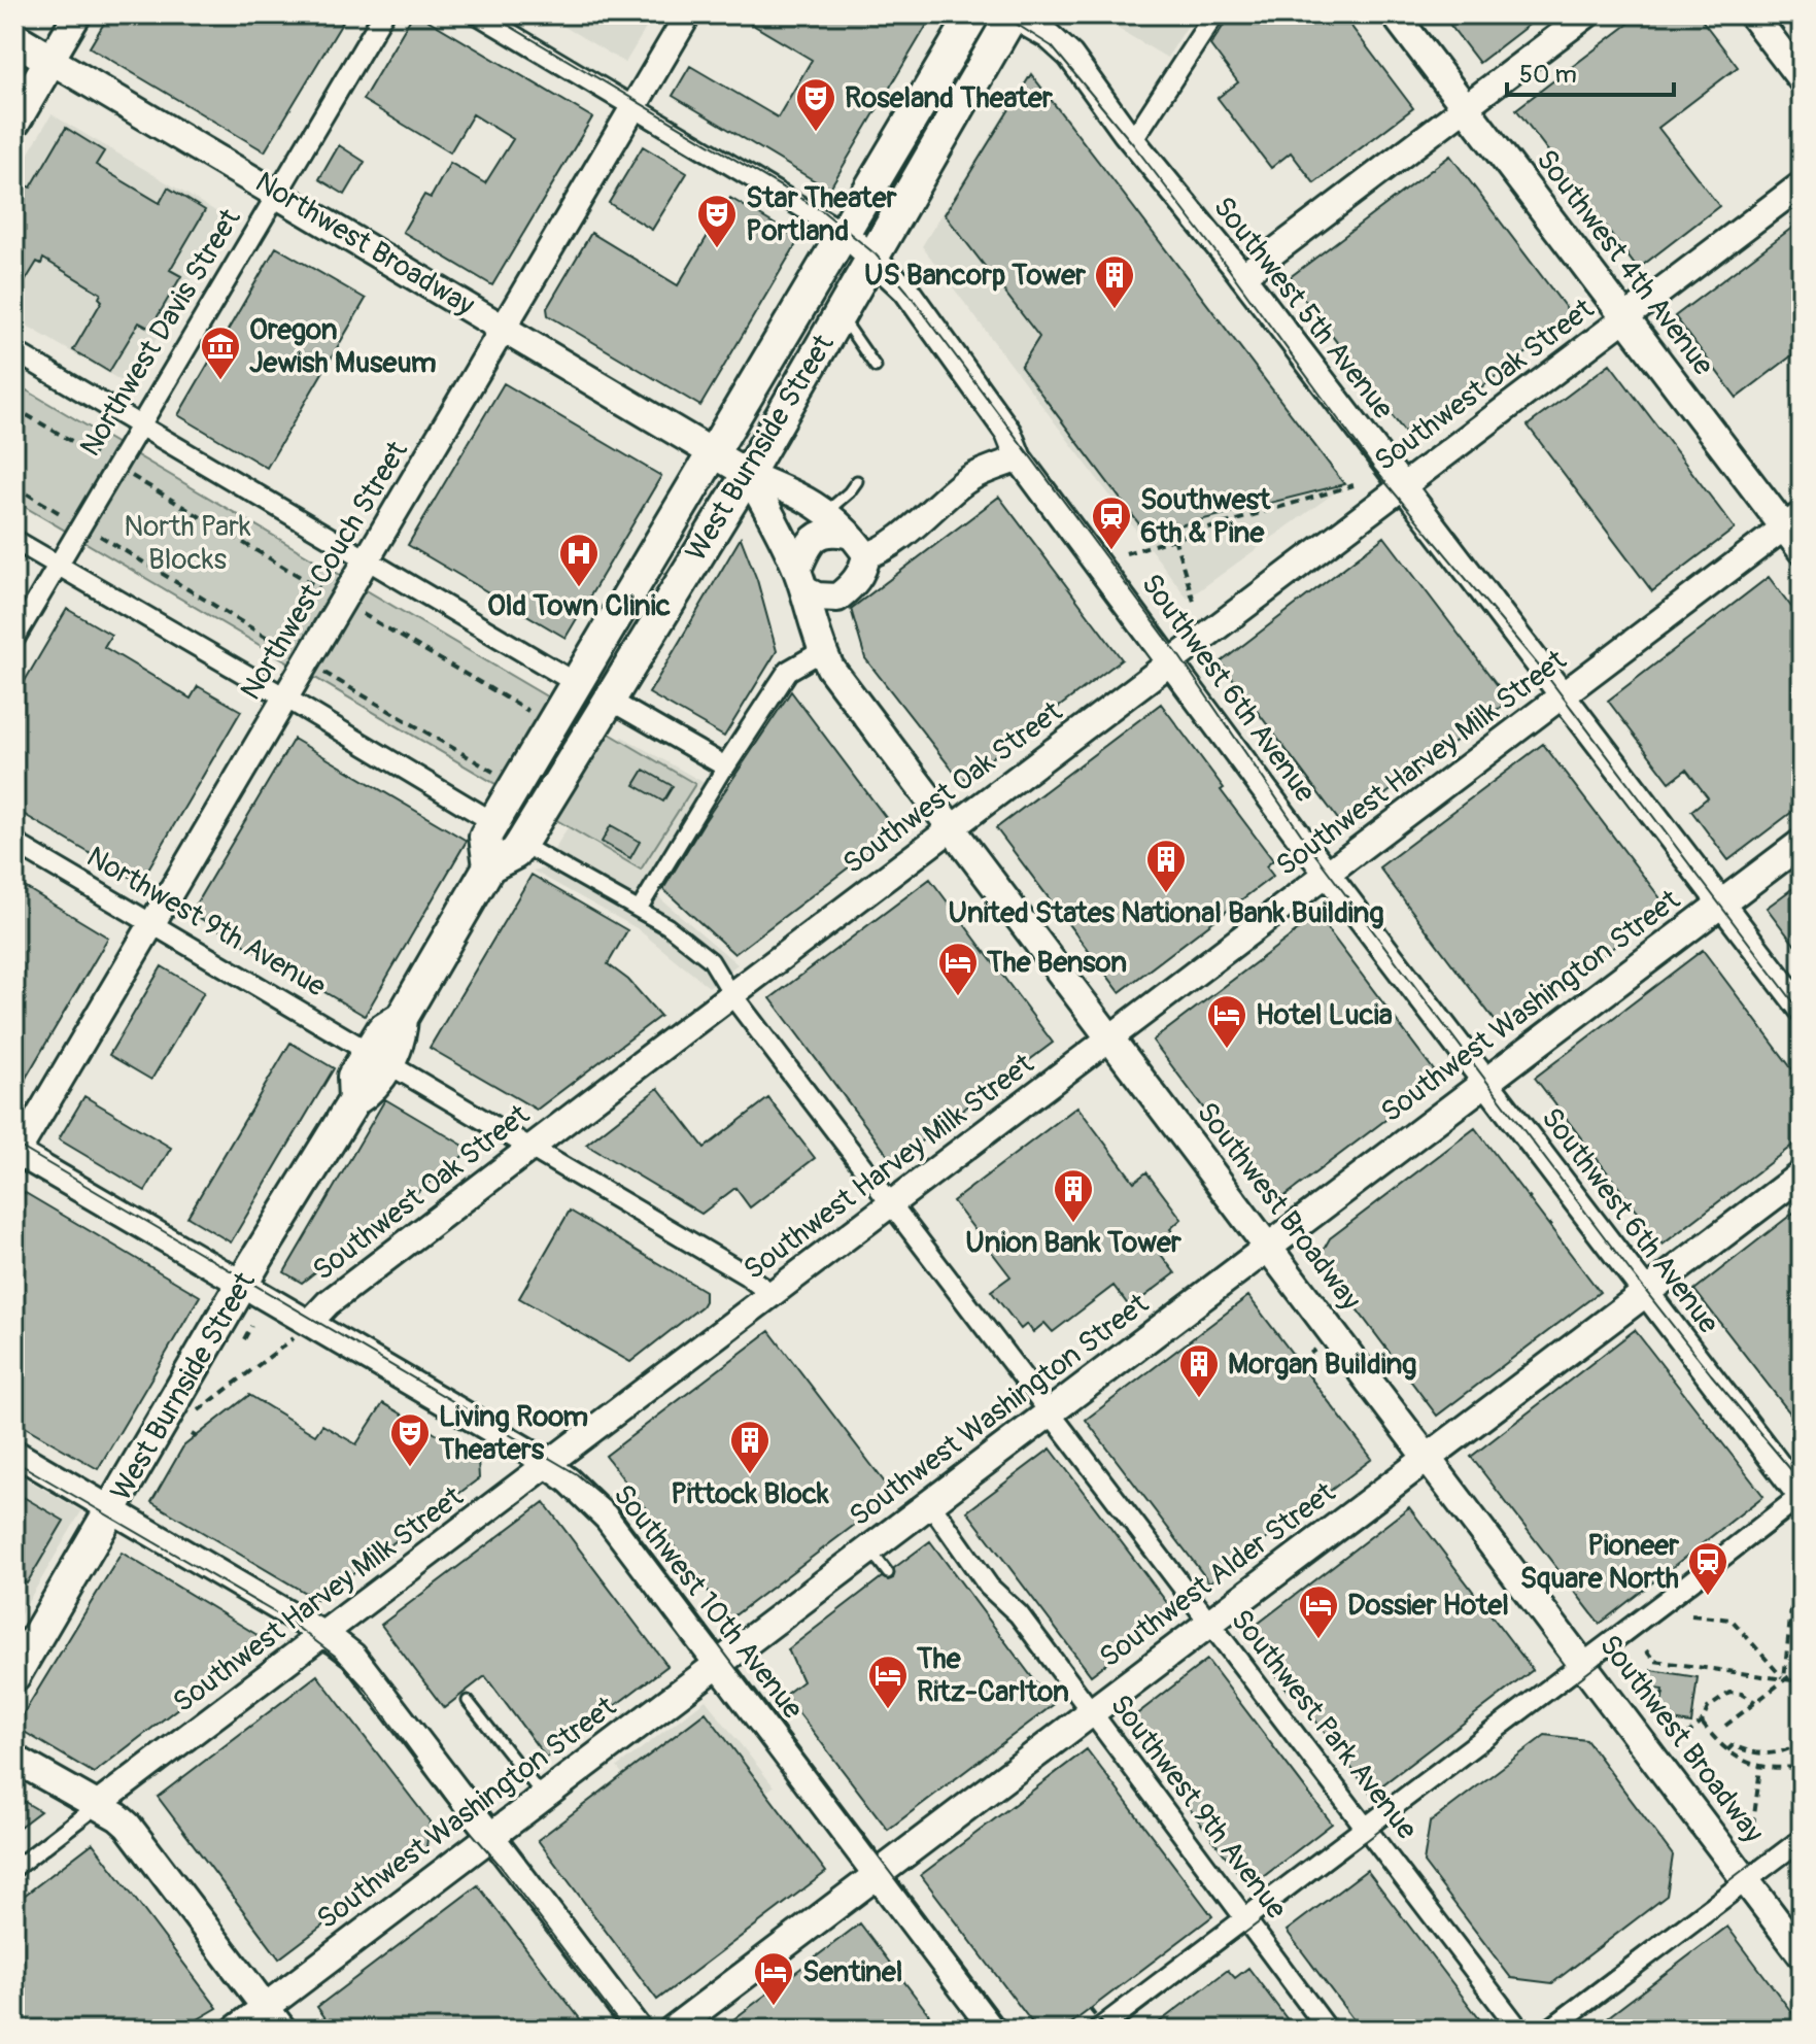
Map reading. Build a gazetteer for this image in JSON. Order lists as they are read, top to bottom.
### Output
{
  "streets": {
    "main road": [
      "Northwest Broadway",
      "Southwest 4th Avenue",
      "West Burnside Street",
      "Southwest Washington Street",
      "Southwest Broadway",
      "Southwest Alder Street"
    ],
    "street": [
      "Southwest 5th Avenue",
      "Northwest Davis Street",
      "Southwest Oak Street",
      "Northwest Couch Street",
      "Southwest 6th Avenue",
      "Southwest Harvey Milk Street",
      "Northwest 9th Avenue",
      "Southwest 10th Avenue",
      "Southwest Park Avenue",
      "Southwest 9th Avenue"
    ]
  },
  "crossings": [
    ["Northwest Broadway", "Northwest Davis Street"],
    ["Northwest Broadway", "West Burnside Street"],
    ["Northwest Broadway", "Northwest Couch Street"],
    ["Northwest Broadway", "Southwest Broadway"],
    ["Southwest 4th Avenue", "Southwest Oak Street"],
    ["Southwest 4th Avenue", "Southwest Harvey Milk Street"],
    ["Southwest 5th Avenue", "Southwest Oak Street"],
    ["Southwest 5th Avenue", "West Burnside Street"],
    ["Southwest 5th Avenue", "Southwest Harvey Milk Street"],
    ["Southwest 5th Avenue", "Southwest Washington Street"],
    ["Southwest Oak Street", "Southwest 6th Avenue"],
    ["Southwest Oak Street", "Southwest Broadway"],
    ["Southwest Oak Street", "Southwest 10th Avenue"],
    ["Southwest Oak Street", "Southwest Park Avenue"],
    ["West Burnside Street", "Southwest 6th Avenue"],
    ["West Burnside Street", "Northwest 9th Avenue"],
    ["West Burnside Street", "Southwest Broadway"],
    ["West Burnside Street", "Southwest 10th Avenue"],
    ["West Burnside Street", "Southwest Park Avenue"],
    ["Northwest Couch Street", "Northwest 9th Avenue"],
    ["Northwest Couch Street", "Southwest 10th Avenue"],
    ["Southwest 6th Avenue", "Southwest Harvey Milk Street"],
    ["Southwest 6th Avenue", "Southwest Washington Street"],
    ["Southwest 6th Avenue", "Southwest Alder Street"],
    ["Southwest Harvey Milk Street", "Southwest Broadway"],
    ["Southwest Harvey Milk Street", "Southwest 10th Avenue"],
    ["Southwest Harvey Milk Street", "Southwest Park Avenue"],
    ["Southwest Washington Street", "Southwest Broadway"],
    ["Southwest Washington Street", "Southwest 10th Avenue"],
    ["Southwest Washington Street", "Southwest Park Avenue"],
    ["Southwest Washington Street", "Southwest 9th Avenue"],
    ["Southwest Broadway", "Southwest Alder Street"],
    ["Southwest Alder Street", "Southwest 10th Avenue"],
    ["Southwest Alder Street", "Southwest Park Avenue"],
    ["Southwest Alder Street", "Southwest 9th Avenue"]
  ],
  "parks": ["North Park Blocks"],
  "places": {
    "theatre": ["Roseland Theater", "Star Theater Portland", "Living Room Theaters"],
    "building": [
      "US Bancorp Tower",
      "United States National Bank Building",
      "Union Bank Tower",
      "Morgan Building",
      "Pittock Block"
    ],
    "museum": ["Oregon Jewish Museum"],
    "station": ["Southwest 6th & Pine", "Pioneer Square North"],
    "hospital": ["Old Town Clinic"],
    "hotel": [
      "The Benson",
      "Hotel Lucia",
      "Dossier Hotel",
      "The Ritz-Carlton",
      "Sentinel"
    ]
  },
  "scale_bar": "50 m"
}
